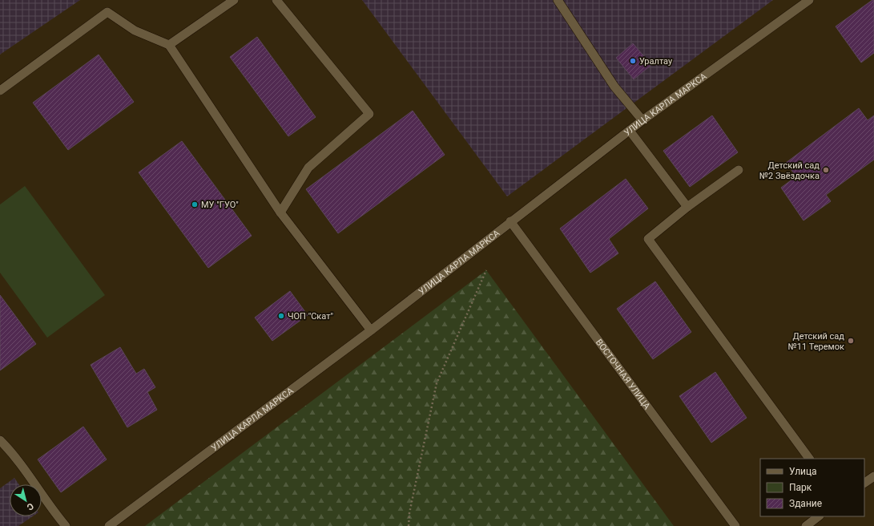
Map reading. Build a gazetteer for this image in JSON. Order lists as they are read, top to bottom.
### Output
{
  "streets": {
    "street": ["УЛИЦА КАРЛА МАРКСА", "ВОСТОЧНАЯ УЛИЦА"]
  },
  "crossings": [
    ["УЛИЦА КАРЛА МАРКСА", "ВОСТОЧНАЯ УЛИЦА"]
  ],
  "places": [
    "Уралтау",
    "Детский сад №2 Звёздочка",
    "МУ \"ГУО\"",
    "ЧОП \"Скат\"",
    "Детский сад №11 Теремок"
  ],
  "legend": ["Улица", "Парк", "Здание"],
  "north": "bottom right"
}
